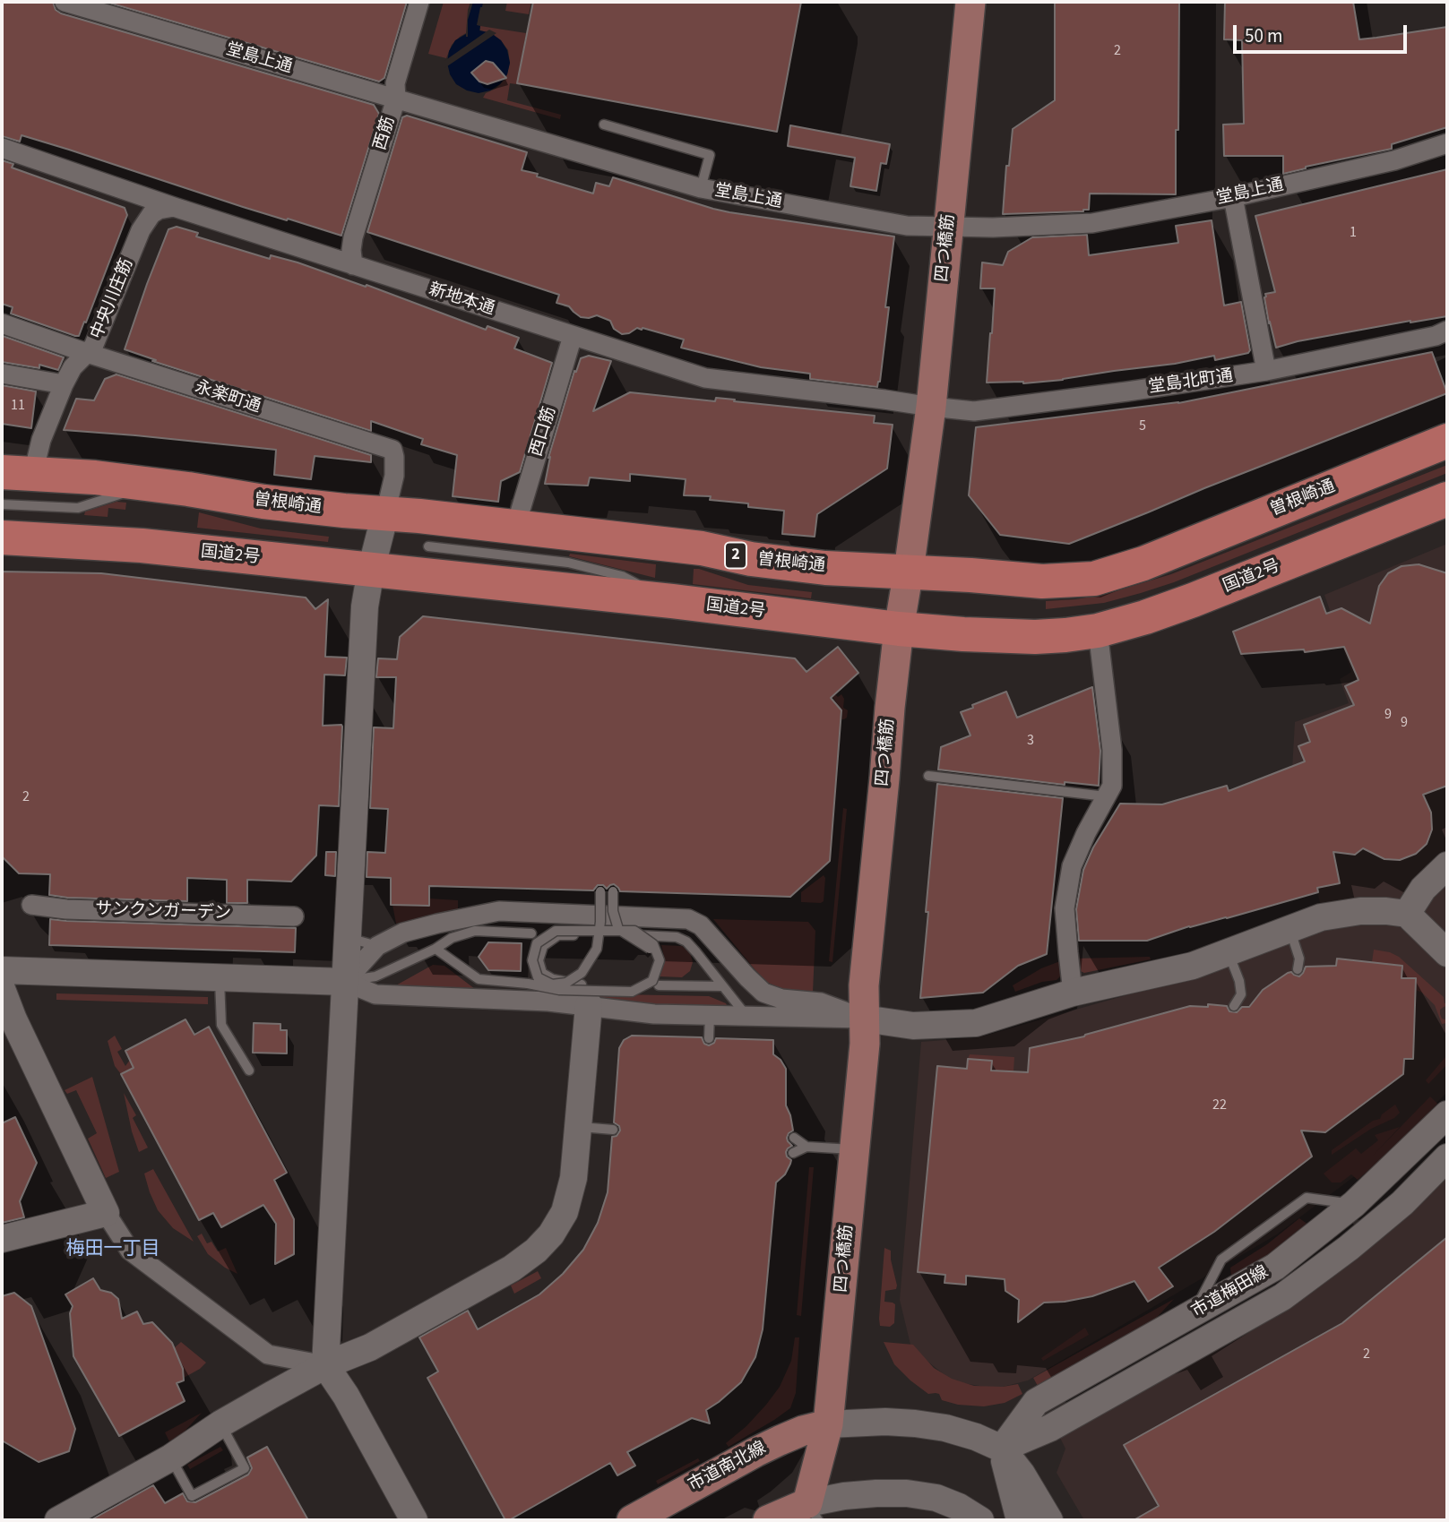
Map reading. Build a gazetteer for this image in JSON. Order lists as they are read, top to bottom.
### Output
{
  "streets": {
    "highway": ["曽根崎通", "国道2号", "2"],
    "main road": ["四つ橋筋", "市道南北線"],
    "street": [
      "堂島上通",
      "西筋",
      "中央川庄筋",
      "新地本通",
      "堂島北町通",
      "永楽町通",
      "西口筋",
      "サンクンガーデン",
      "市道梅田線"
    ]
  },
  "crossings": [
    ["堂島上通", "西筋"],
    ["堂島上通", "四つ橋筋"],
    ["西筋", "新地本通"],
    ["四つ橋筋", "新地本通"],
    ["四つ橋筋", "堂島北町通"],
    ["四つ橋筋", "曽根崎通"],
    ["四つ橋筋", "国道2号"],
    ["四つ橋筋", "市道南北線"],
    ["中央川庄筋", "新地本通"],
    ["中央川庄筋", "永楽町通"],
    ["中央川庄筋", "曽根崎通"],
    ["新地本通", "堂島北町通"],
    ["新地本通", "西口筋"],
    ["永楽町通", "曽根崎通"],
    ["西口筋", "曽根崎通"]
  ],
  "districts": ["梅田一丁目"],
  "house_numbers": [
    "2",
    "1",
    "11",
    "5",
    "9",
    "9",
    "3",
    "2",
    "22",
    "2"
  ],
  "scale_bar": "50 m"
}
